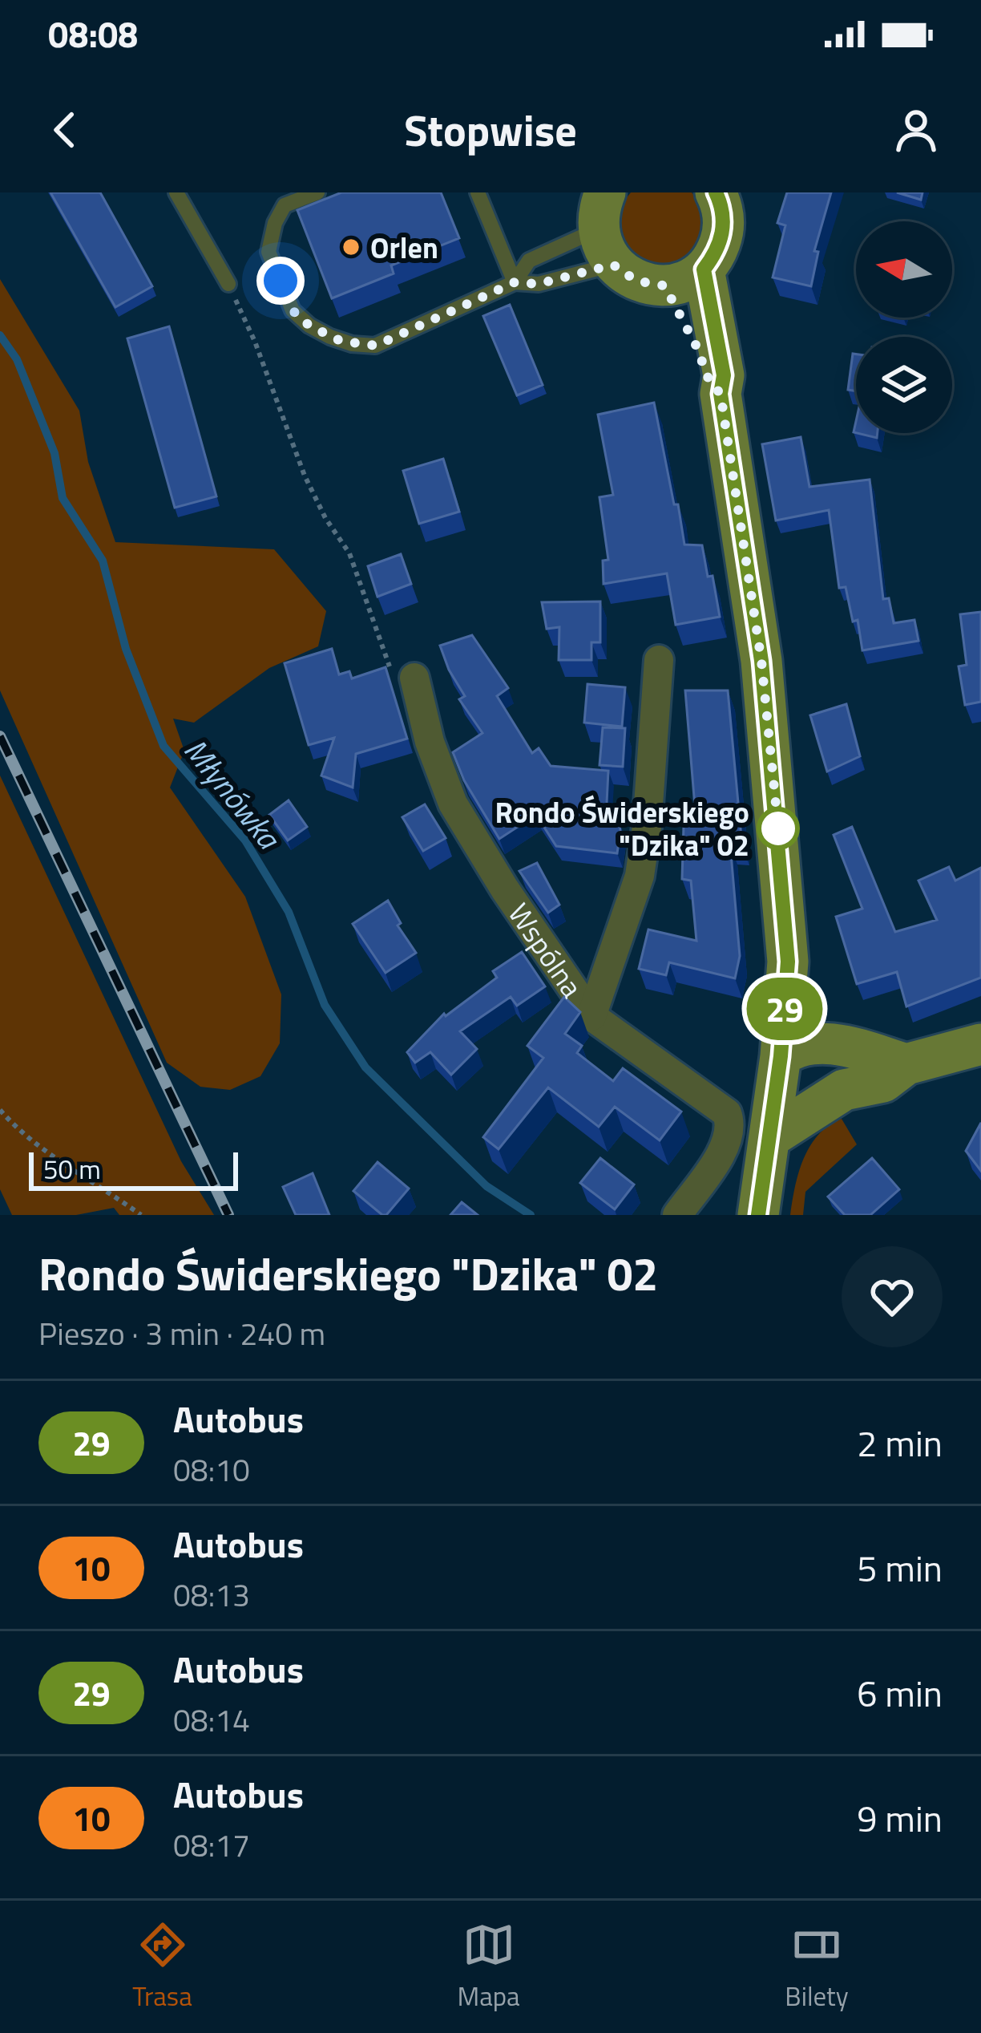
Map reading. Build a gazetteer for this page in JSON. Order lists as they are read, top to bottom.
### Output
{
  "streets": {
    "street": ["Wspólna"]
  },
  "water": ["Młynówka"],
  "places": ["Orlen", "Rondo Świderskiego \"Dzika\" 02"],
  "lines": ["bus line 29"],
  "scale_bar": "50 m",
  "north": "left",
  "page": {
    "status": "08:08",
    "header": "Stopwise",
    "on_map": "29",
    "scale": "50 m",
    "heading": ["Rondo Świderskiego \"Dzika\" 02", "Pieszo · 3 min · 240 m"],
    "list": [
      {
        "mark": "29",
        "name": "Autobus",
        "note": "08:10",
        "value": "2 min"
      },
      {
        "mark": "10",
        "name": "Autobus",
        "note": "08:13",
        "value": "5 min"
      },
      {
        "mark": "29",
        "name": "Autobus",
        "note": "08:14",
        "value": "6 min"
      },
      {
        "mark": "10",
        "name": "Autobus",
        "note": "08:17",
        "value": "9 min"
      }
    ],
    "tabs": ["Trasa", "Mapa", "Bilety"]
  }
}
